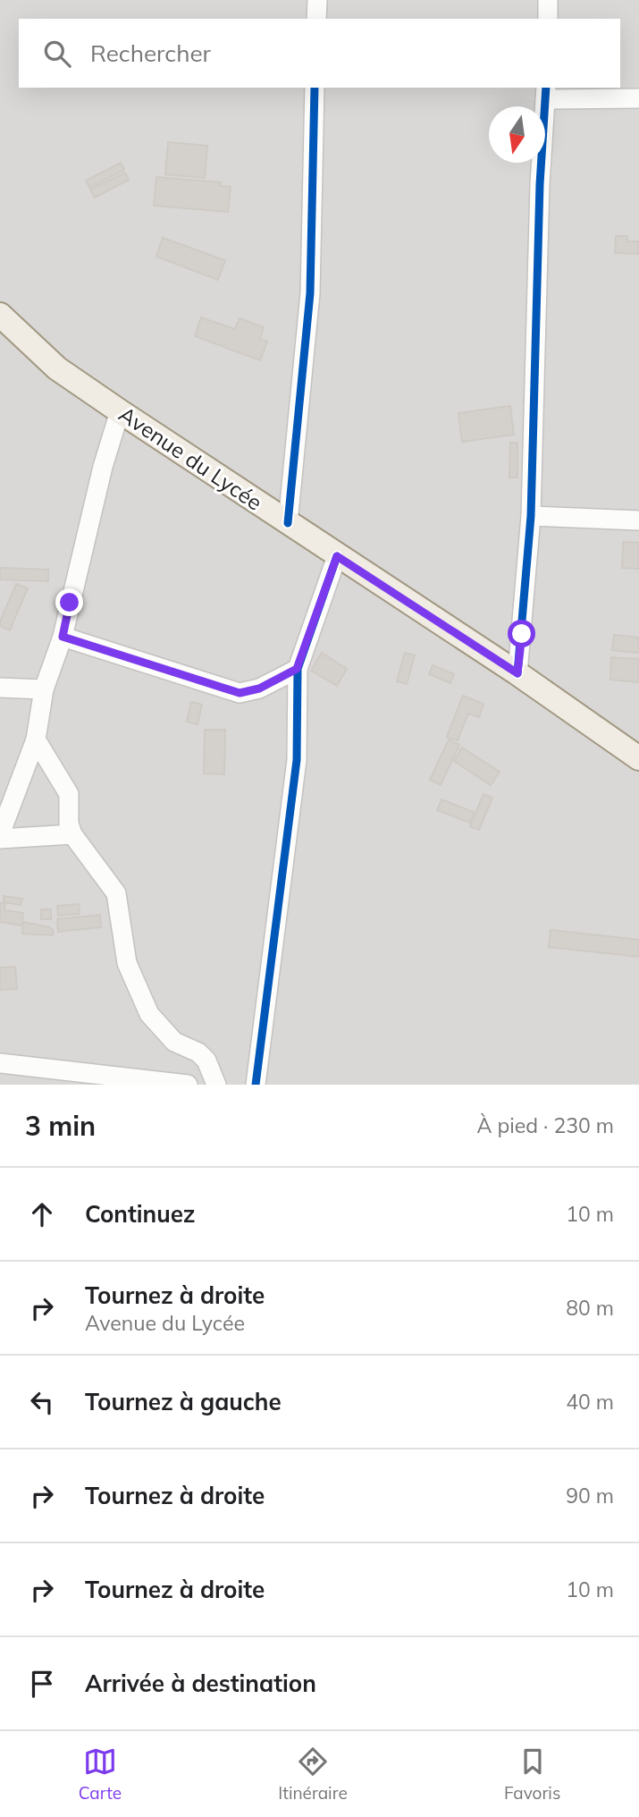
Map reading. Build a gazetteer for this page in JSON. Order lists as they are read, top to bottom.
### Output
{
  "streets": {
    "main road": ["Avenue du Lycée"]
  },
  "north": "bottom",
  "page": {
    "search": "Rechercher",
    "heading": ["3 min", "À pied · 230 m"],
    "list": [
      ["Continuez", "10 m"],
      ["Tournez à droite", "Avenue du Lycée", "80 m"],
      ["Tournez à gauche", "40 m"],
      ["Tournez à droite", "90 m"],
      ["Tournez à droite", "10 m"],
      "Arrivée à destination"
    ],
    "nav": ["Carte", "Itinéraire", "Favoris"]
  }
}
